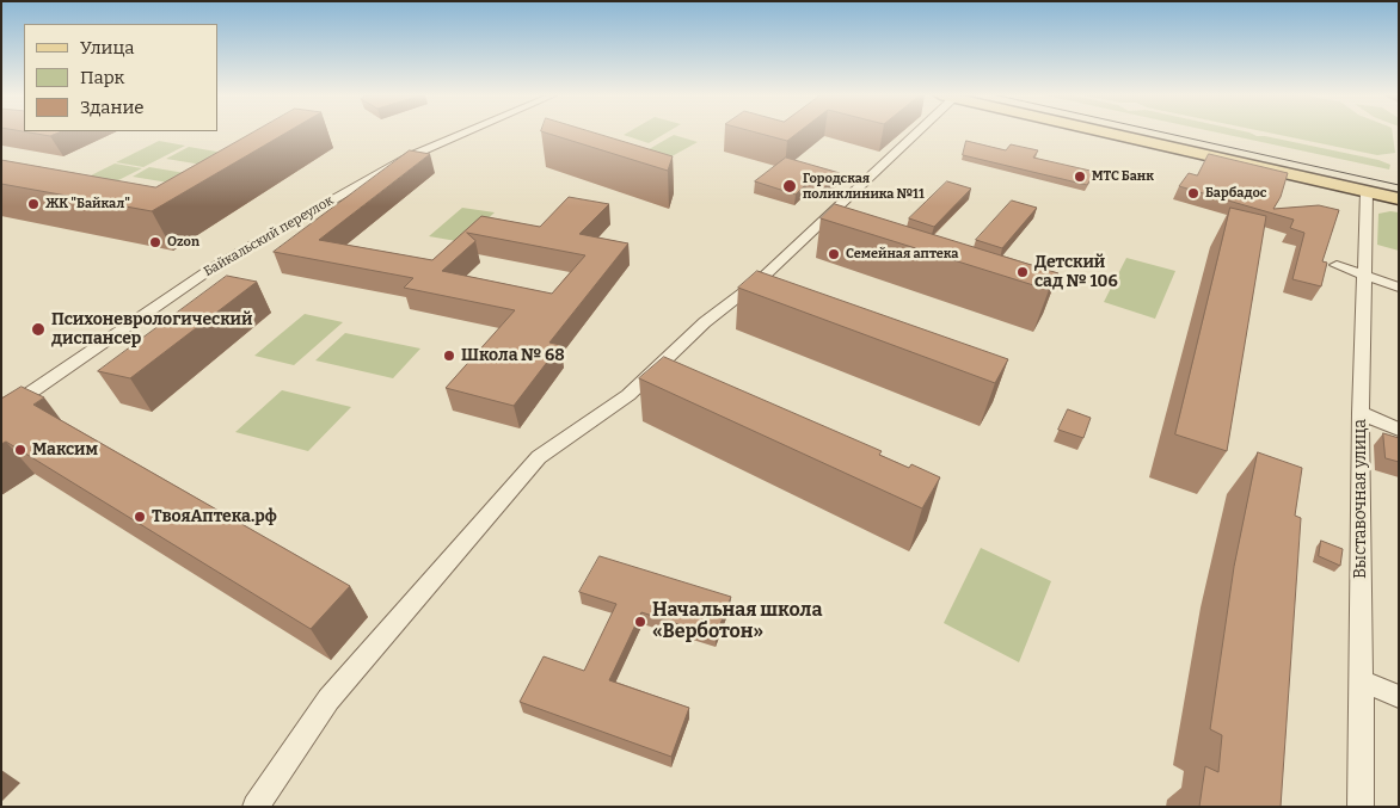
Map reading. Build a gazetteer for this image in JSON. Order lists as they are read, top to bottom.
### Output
{
  "streets": {
    "street": ["Байкальский переулок", "Выставочная улица"]
  },
  "places": [
    "МТС Банк",
    "Городская поликлиника №11",
    "Барбадос",
    "ЖК \"Байкал\"",
    "Ozon",
    "Семейная аптека",
    "Детский сад № 106",
    "Психоневрологический диспансер",
    "Школа № 68",
    "Максим",
    "ТвояАптека.рф",
    "Начальная школа «Верботон»"
  ],
  "legend": ["Улица", "Парк", "Здание"]
}
